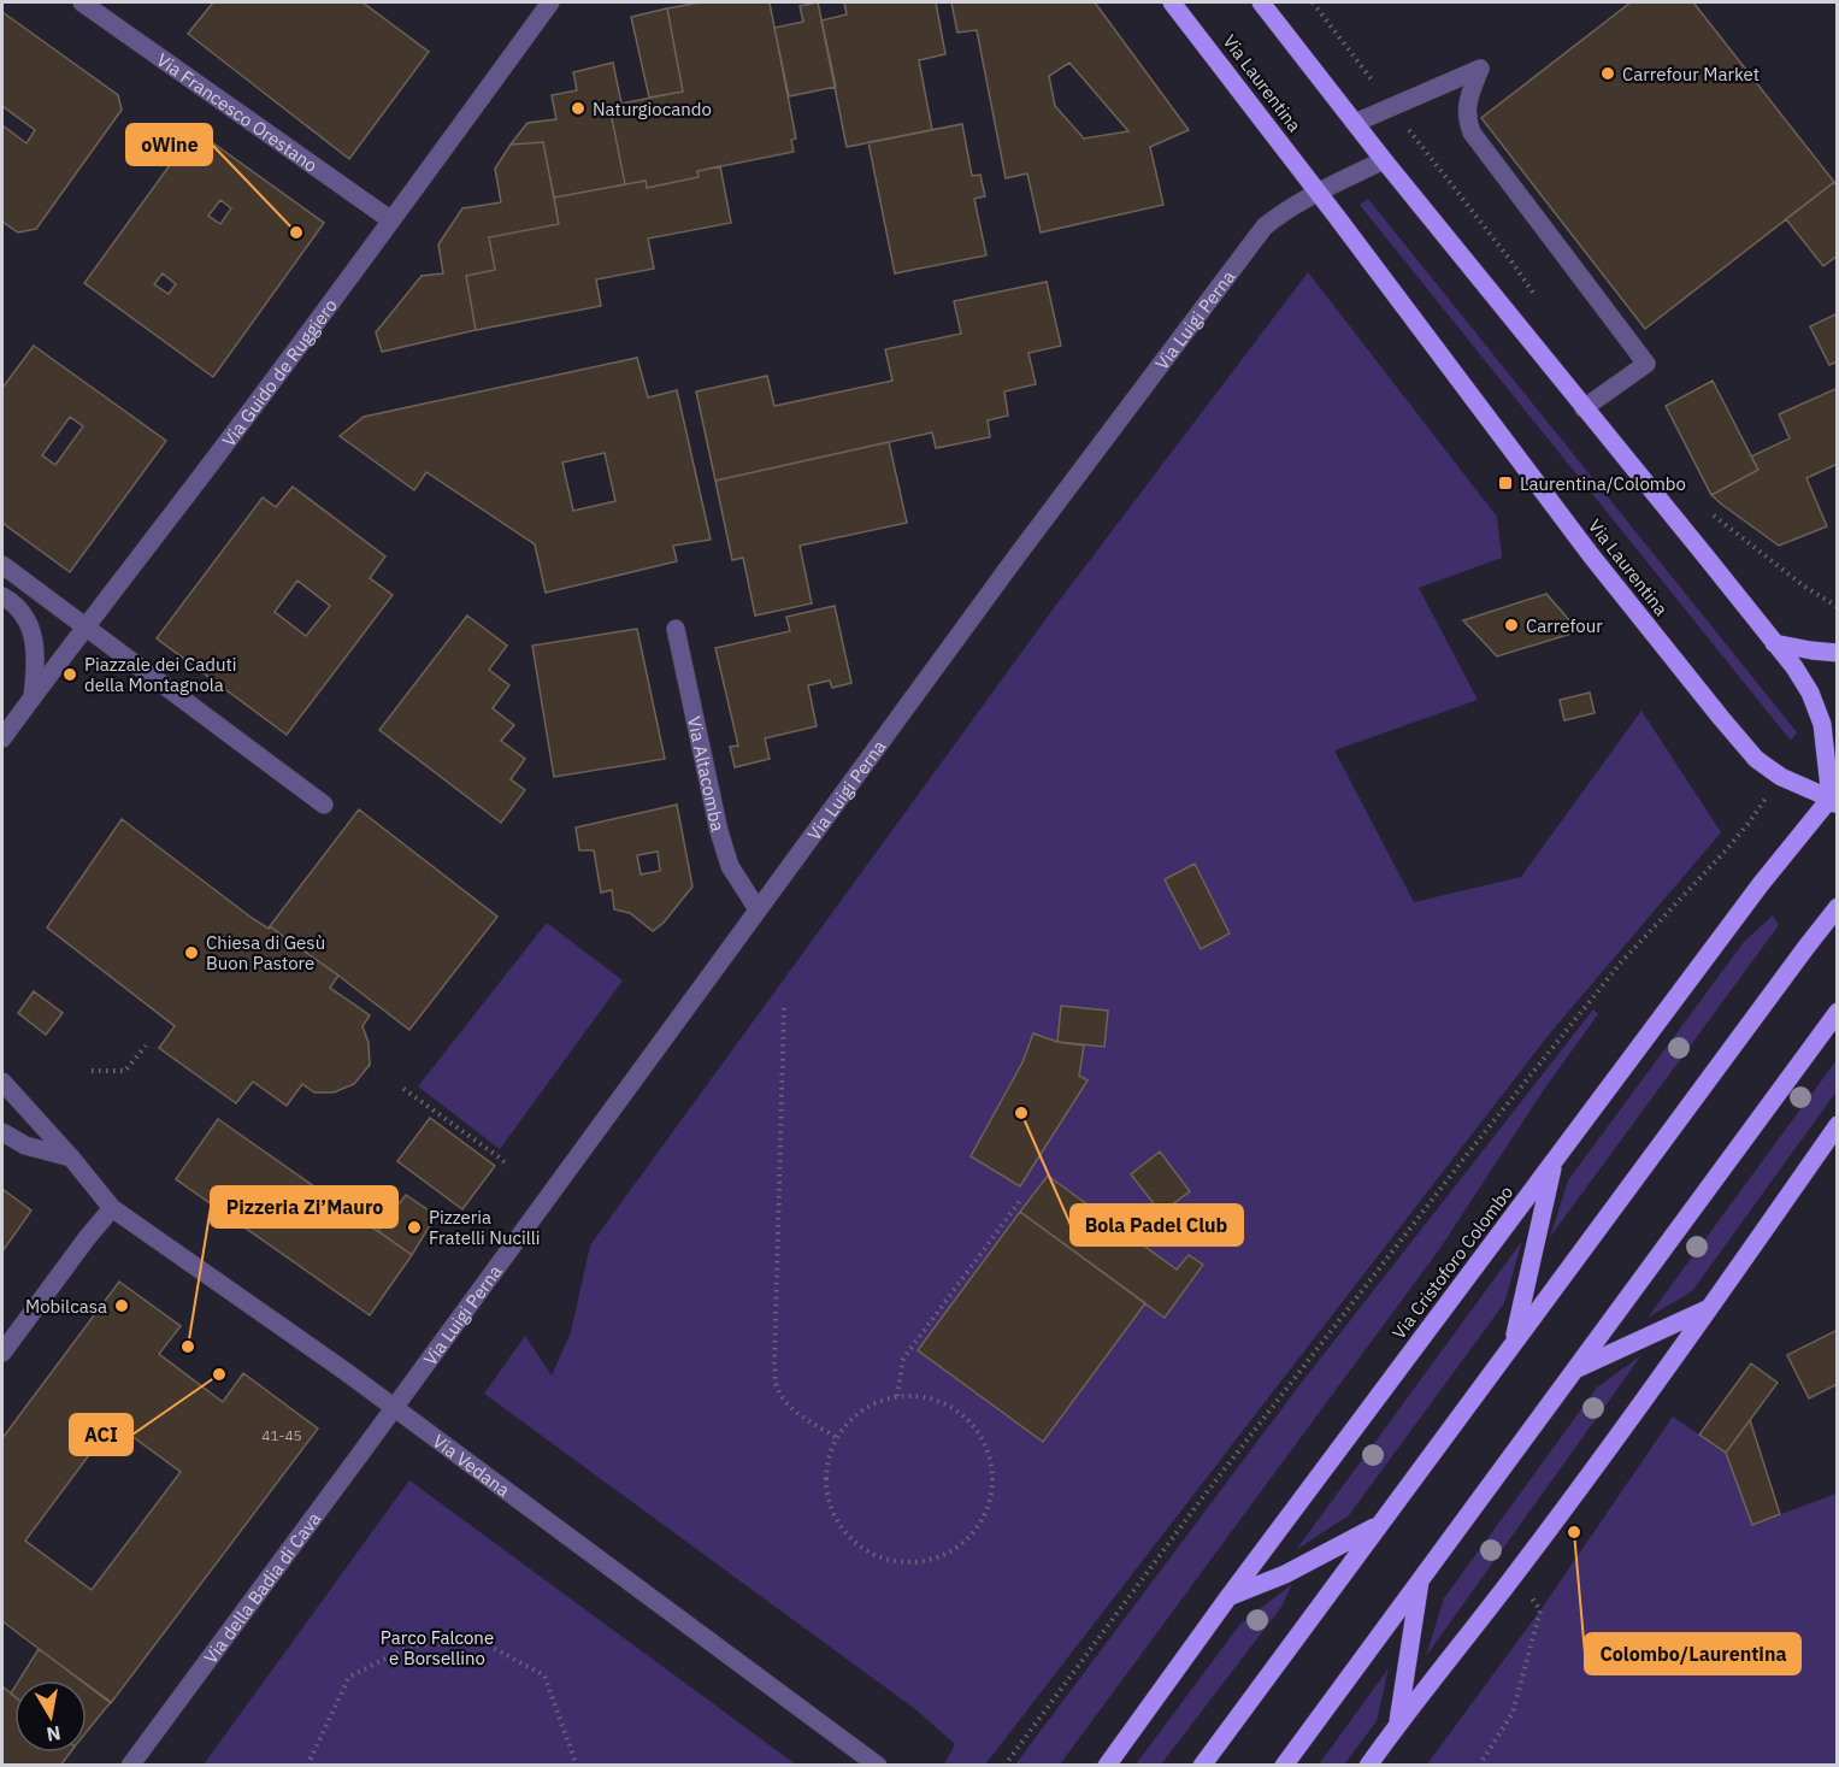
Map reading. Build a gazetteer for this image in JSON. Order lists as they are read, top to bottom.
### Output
{
  "streets": {
    "main road": ["Via Laurentina", "Via Cristoforo Colombo"],
    "street": [
      "Via Francesco Orestano",
      "Via Luigi Perna",
      "Via Guido de Ruggiero",
      "Via Altacomba",
      "Via Vedana",
      "Via della Badia di Cava"
    ]
  },
  "crossings": [
    ["Via Laurentina", "Via Luigi Perna"],
    ["Via Laurentina", "Via Cristoforo Colombo"],
    ["Via Francesco Orestano", "Via Guido de Ruggiero"],
    ["Via Luigi Perna", "Via Altacomba"],
    ["Via Luigi Perna", "Via Vedana"],
    ["Via Luigi Perna", "Via della Badia di Cava"],
    ["Via Vedana", "Via della Badia di Cava"]
  ],
  "parks": ["Parco Falcone e Borsellino"],
  "places": {
    "other": [
      "Carrefour Market",
      "Naturgiocando",
      "oWine",
      "Carrefour",
      "Piazzale dei Caduti della Montagnola",
      "Chiesa di Gesù Buon Pastore",
      "Bola Padel Club",
      "Pizzeria Fratelli Nucilli",
      "Mobilcasa",
      "Pizzeria Zi’Mauro",
      "ACI",
      "Colombo/Laurentina"
    ],
    "transit": ["Laurentina/Colombo"]
  },
  "house_numbers": ["41-45"],
  "north": "bottom"
}
